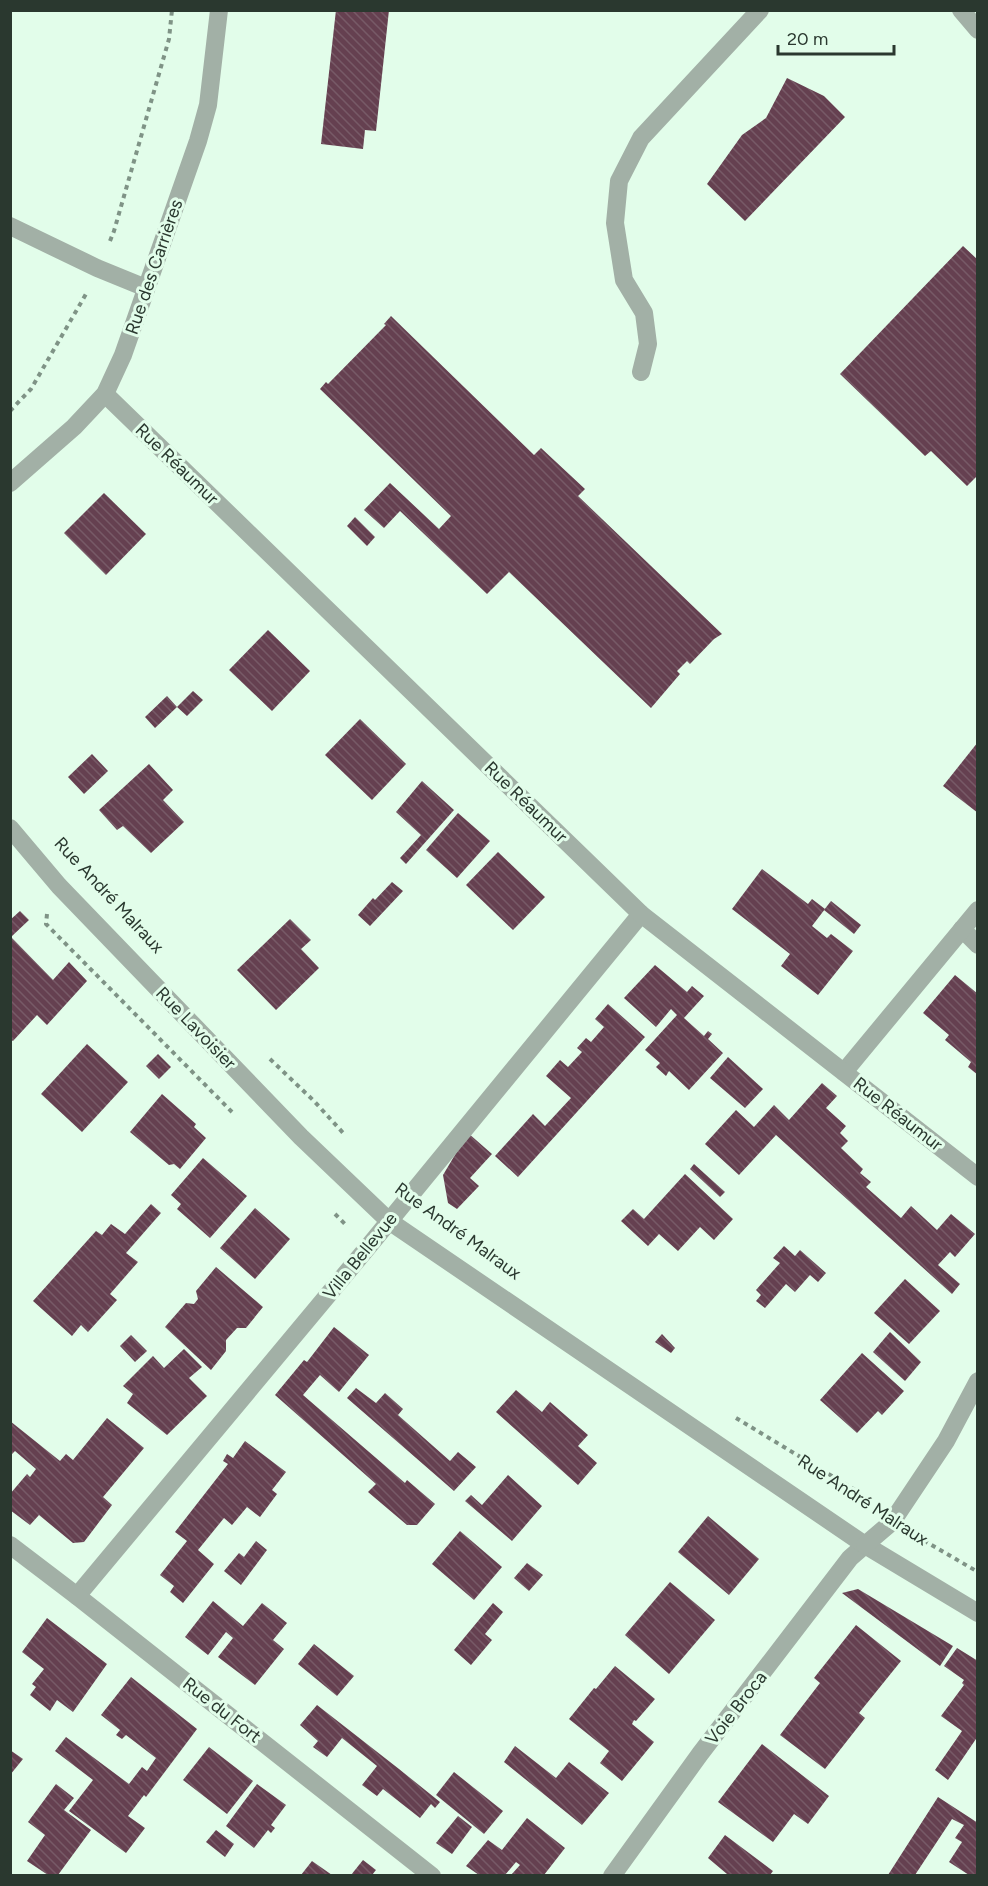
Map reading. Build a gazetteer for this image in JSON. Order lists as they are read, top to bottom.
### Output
{
  "streets": {
    "street": [
      "Rue des Carrières",
      "Rue Réaumur",
      "Rue André Malraux",
      "Rue Lavoisier",
      "Villa Bellevue",
      "Voie Broca",
      "Rue du Fort"
    ]
  },
  "crossings": [
    ["Rue des Carrières", "Rue Réaumur"],
    ["Rue Réaumur", "Villa Bellevue"],
    ["Rue André Malraux", "Rue Lavoisier"],
    ["Rue André Malraux", "Villa Bellevue"],
    ["Rue André Malraux", "Voie Broca"],
    ["Rue Lavoisier", "Villa Bellevue"],
    ["Villa Bellevue", "Rue du Fort"]
  ],
  "scale_bar": "20 m"
}
